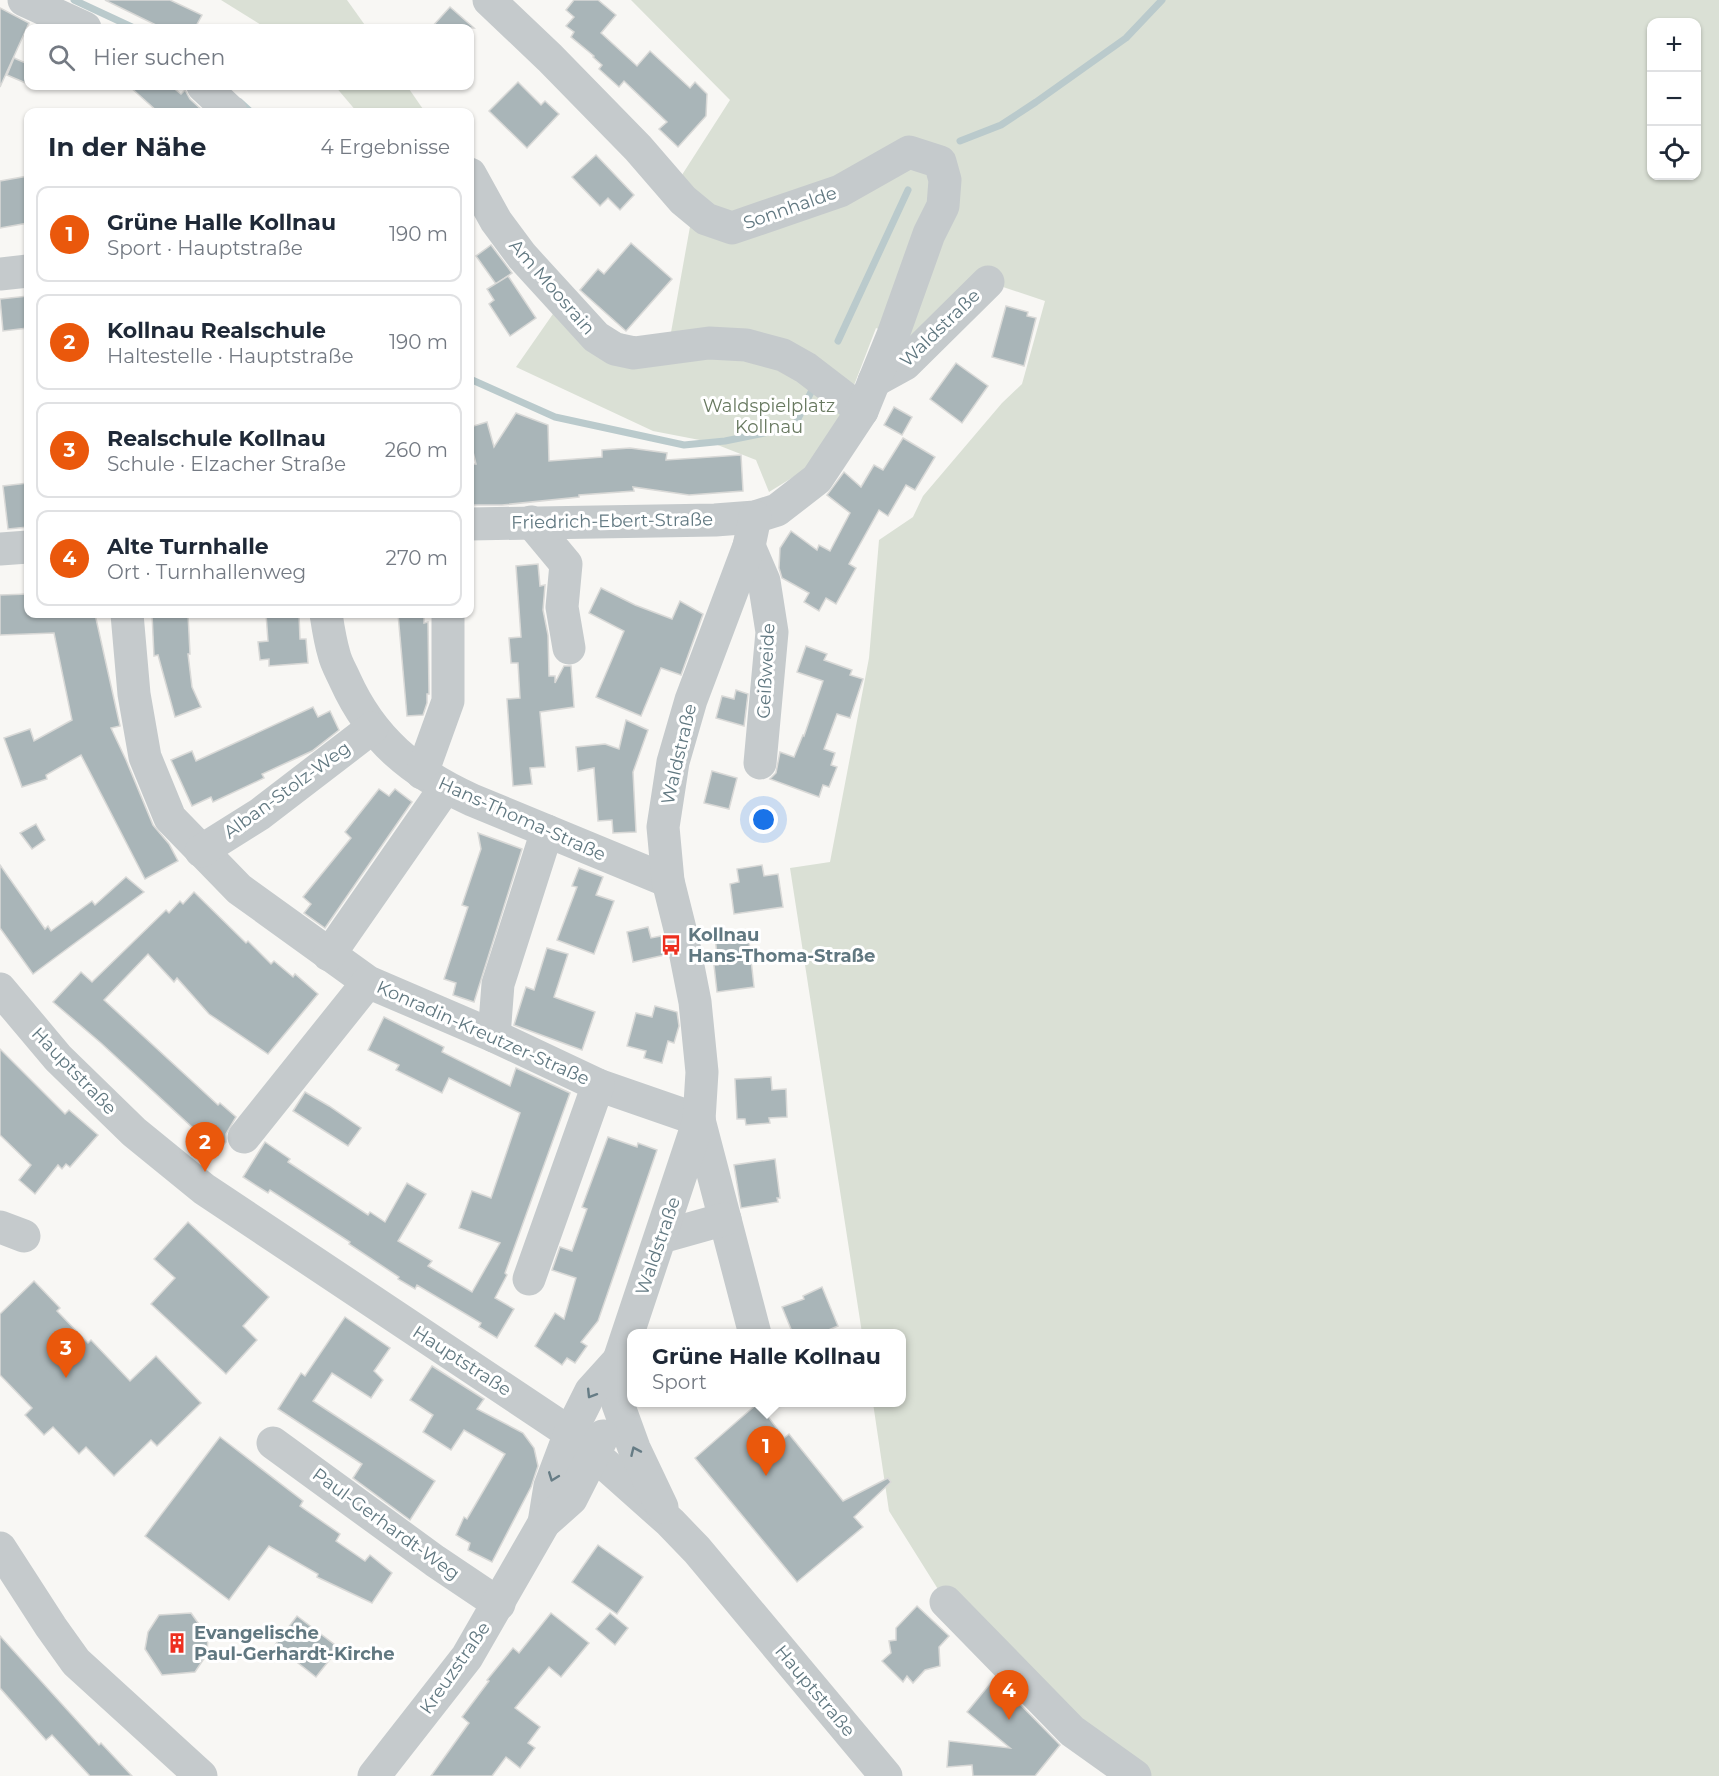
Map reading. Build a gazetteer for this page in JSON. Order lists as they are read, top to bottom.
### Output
{
  "streets": {
    "street": [
      "Sonnhalde",
      "Am Moosrain",
      "Waldstraße",
      "Friedrich-Ebert-Straße",
      "Geißweide",
      "Alban-Stolz-Weg",
      "Hans-Thoma-Straße",
      "Konradin-Kreutzer-Straße",
      "Hauptstraße",
      "Paul-Gerhardt-Weg",
      "Kreuzstraße"
    ]
  },
  "crossings": [
    ["Sonnhalde", "Am Moosrain"],
    ["Sonnhalde", "Waldstraße"],
    ["Am Moosrain", "Waldstraße"],
    ["Waldstraße", "Friedrich-Ebert-Straße"],
    ["Waldstraße", "Geißweide"],
    ["Waldstraße", "Hans-Thoma-Straße"],
    ["Waldstraße", "Konradin-Kreutzer-Straße"],
    ["Waldstraße", "Hauptstraße"],
    ["Waldstraße", "Kreuzstraße"],
    ["Friedrich-Ebert-Straße", "Geißweide"],
    ["Alban-Stolz-Weg", "Hans-Thoma-Straße"],
    ["Alban-Stolz-Weg", "Konradin-Kreutzer-Straße"],
    ["Hauptstraße", "Kreuzstraße"],
    ["Paul-Gerhardt-Weg", "Kreuzstraße"]
  ],
  "parks": ["Waldspielplatz Kollnau"],
  "places": {
    "bus stop": ["Kollnau Hans-Thoma-Straße"],
    "building": ["Evangelische Paul-Gerhardt-Kirche"]
  },
  "page": {
    "map_buttons": ["+", "−"],
    "search": "Hier suchen",
    "heading": ["In der Nähe", "4 Ergebnisse"],
    "list": [
      {
        "mark": "1",
        "name": "Grüne Halle Kollnau",
        "note": "Sport · Hauptstraße",
        "value": "190 m"
      },
      {
        "mark": "2",
        "name": "Kollnau Realschule",
        "note": "Haltestelle · Hauptstraße",
        "value": "190 m"
      },
      {
        "mark": "3",
        "name": "Realschule Kollnau",
        "note": "Schule · Elzacher Straße",
        "value": "260 m"
      },
      {
        "mark": "4",
        "name": "Alte Turnhalle",
        "note": "Ort · Turnhallenweg",
        "value": "270 m"
      }
    ],
    "pins": [
      "2",
      "3",
      "1",
      "4"
    ],
    "popup": ["Grüne Halle Kollnau", "Sport"]
  }
}
